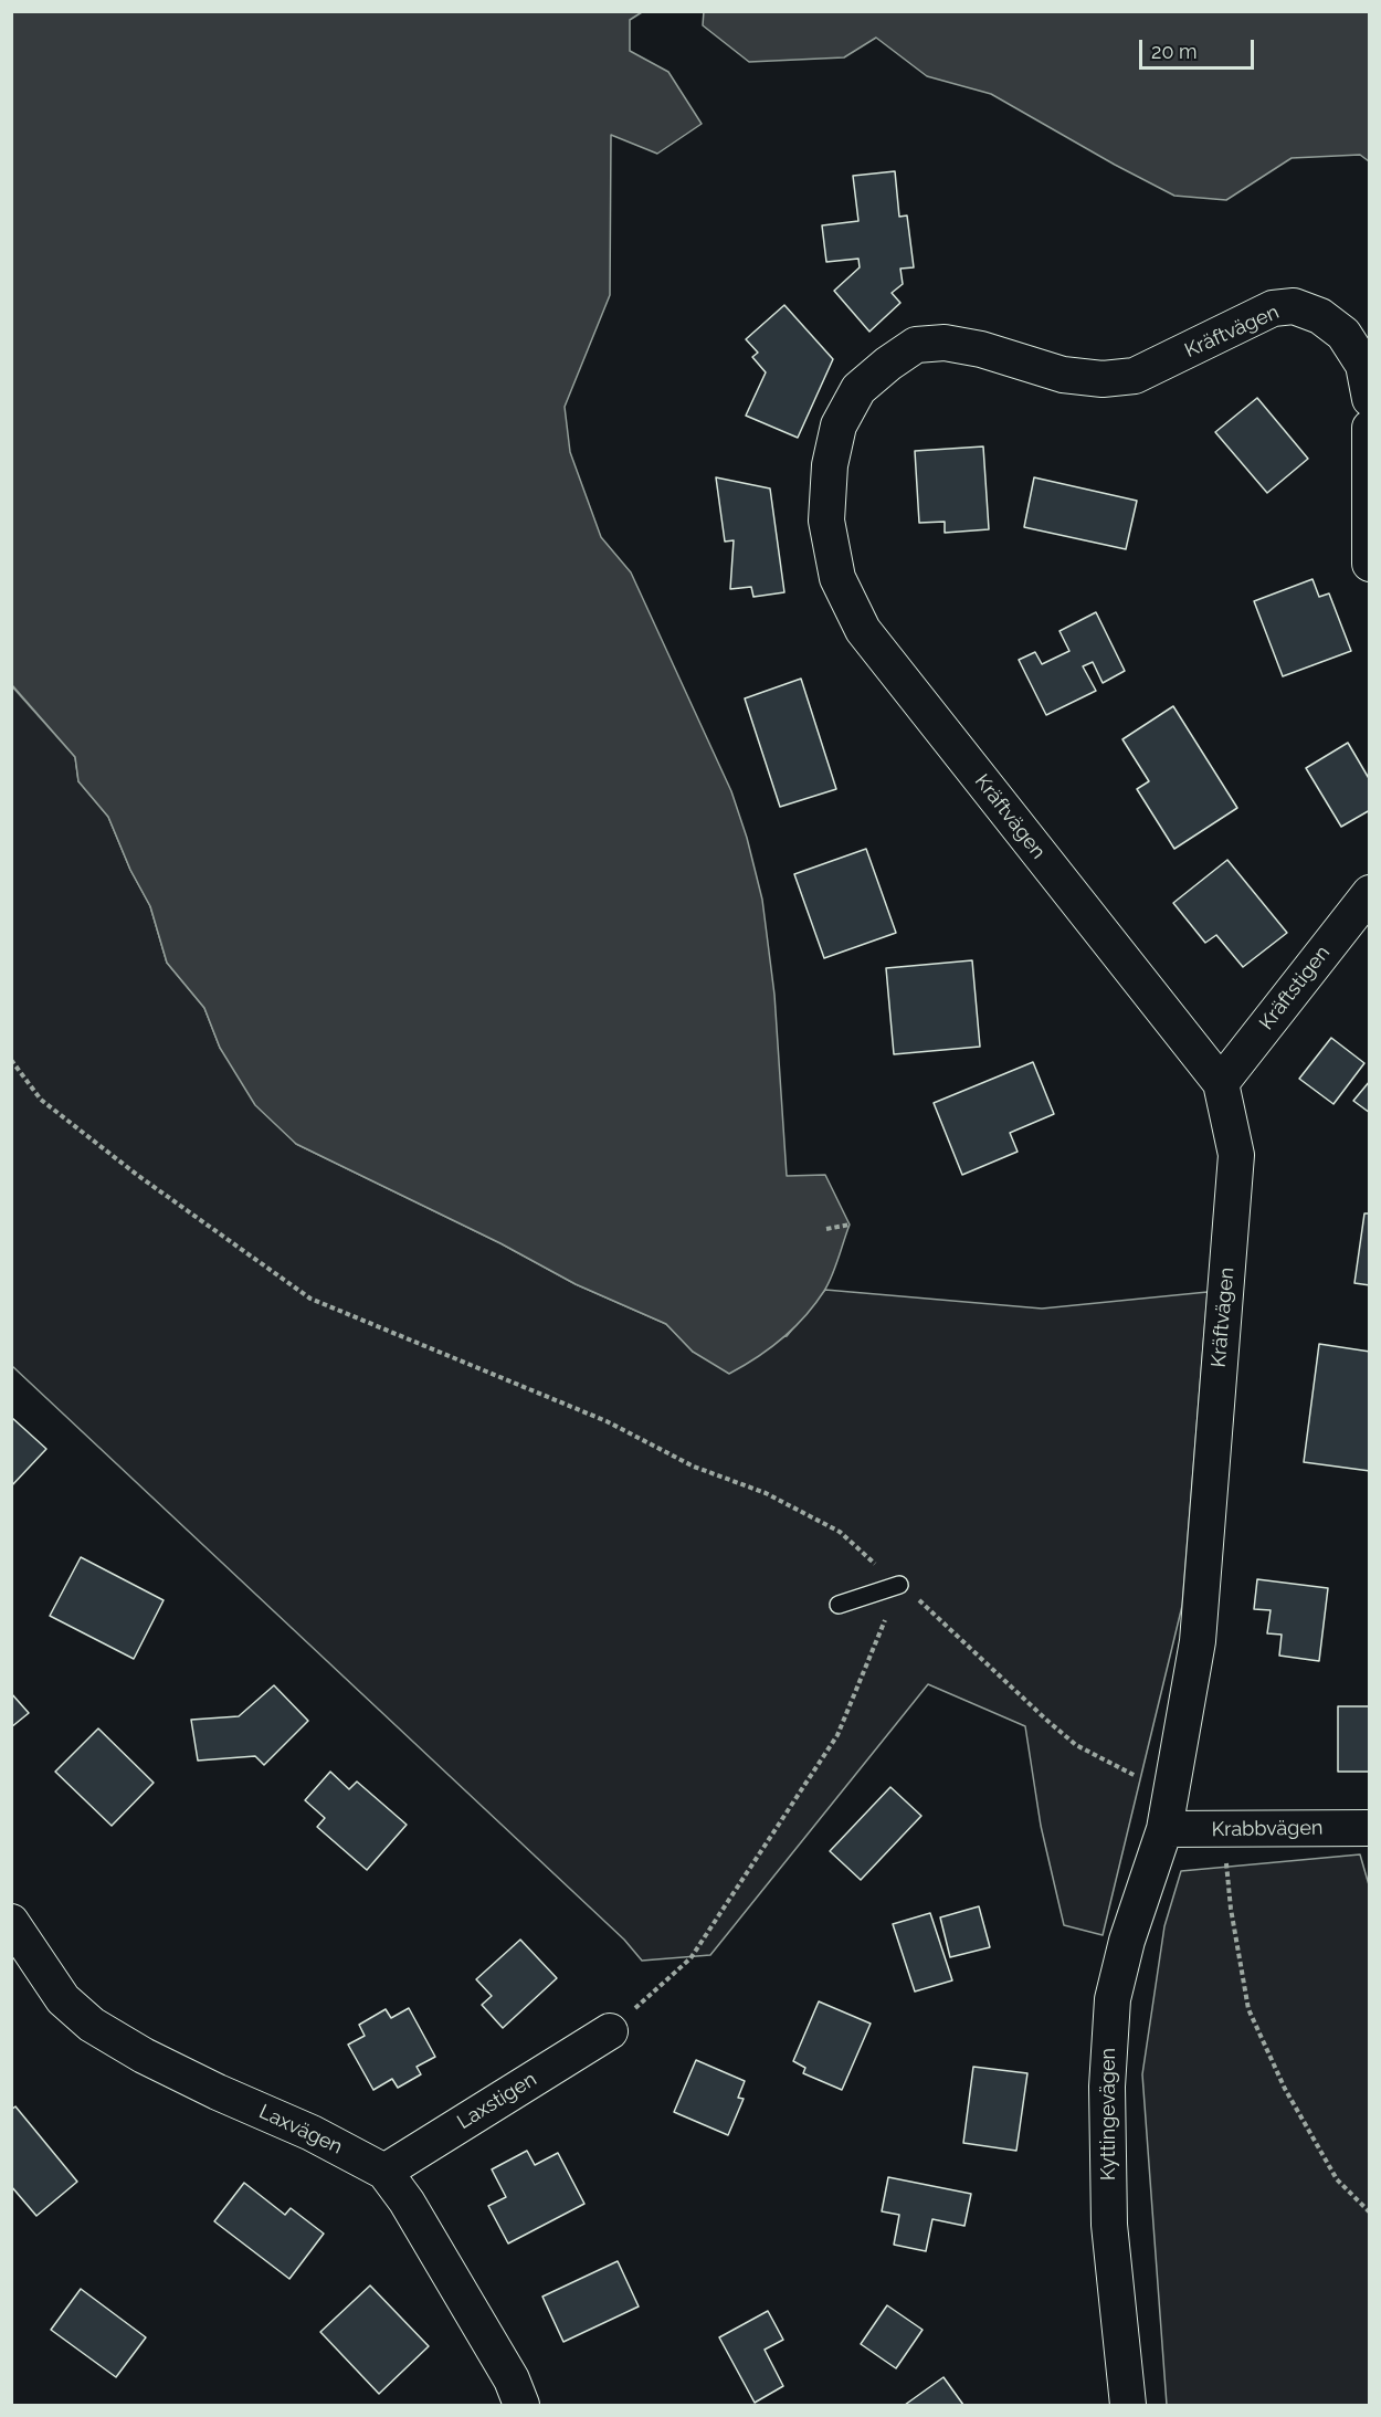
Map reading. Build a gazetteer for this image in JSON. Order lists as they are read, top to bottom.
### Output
{
  "streets": {
    "street": [
      "Kräftvägen",
      "Kräftstigen",
      "Krabbvägen",
      "Laxstigen",
      "Kyttingevägen",
      "Laxvägen"
    ]
  },
  "crossings": [
    ["Kräftvägen", "Kräftstigen"],
    ["Kräftvägen", "Krabbvägen"],
    ["Kräftvägen", "Kyttingevägen"],
    ["Krabbvägen", "Kyttingevägen"],
    ["Laxstigen", "Laxvägen"]
  ],
  "scale_bar": "20 m"
}
